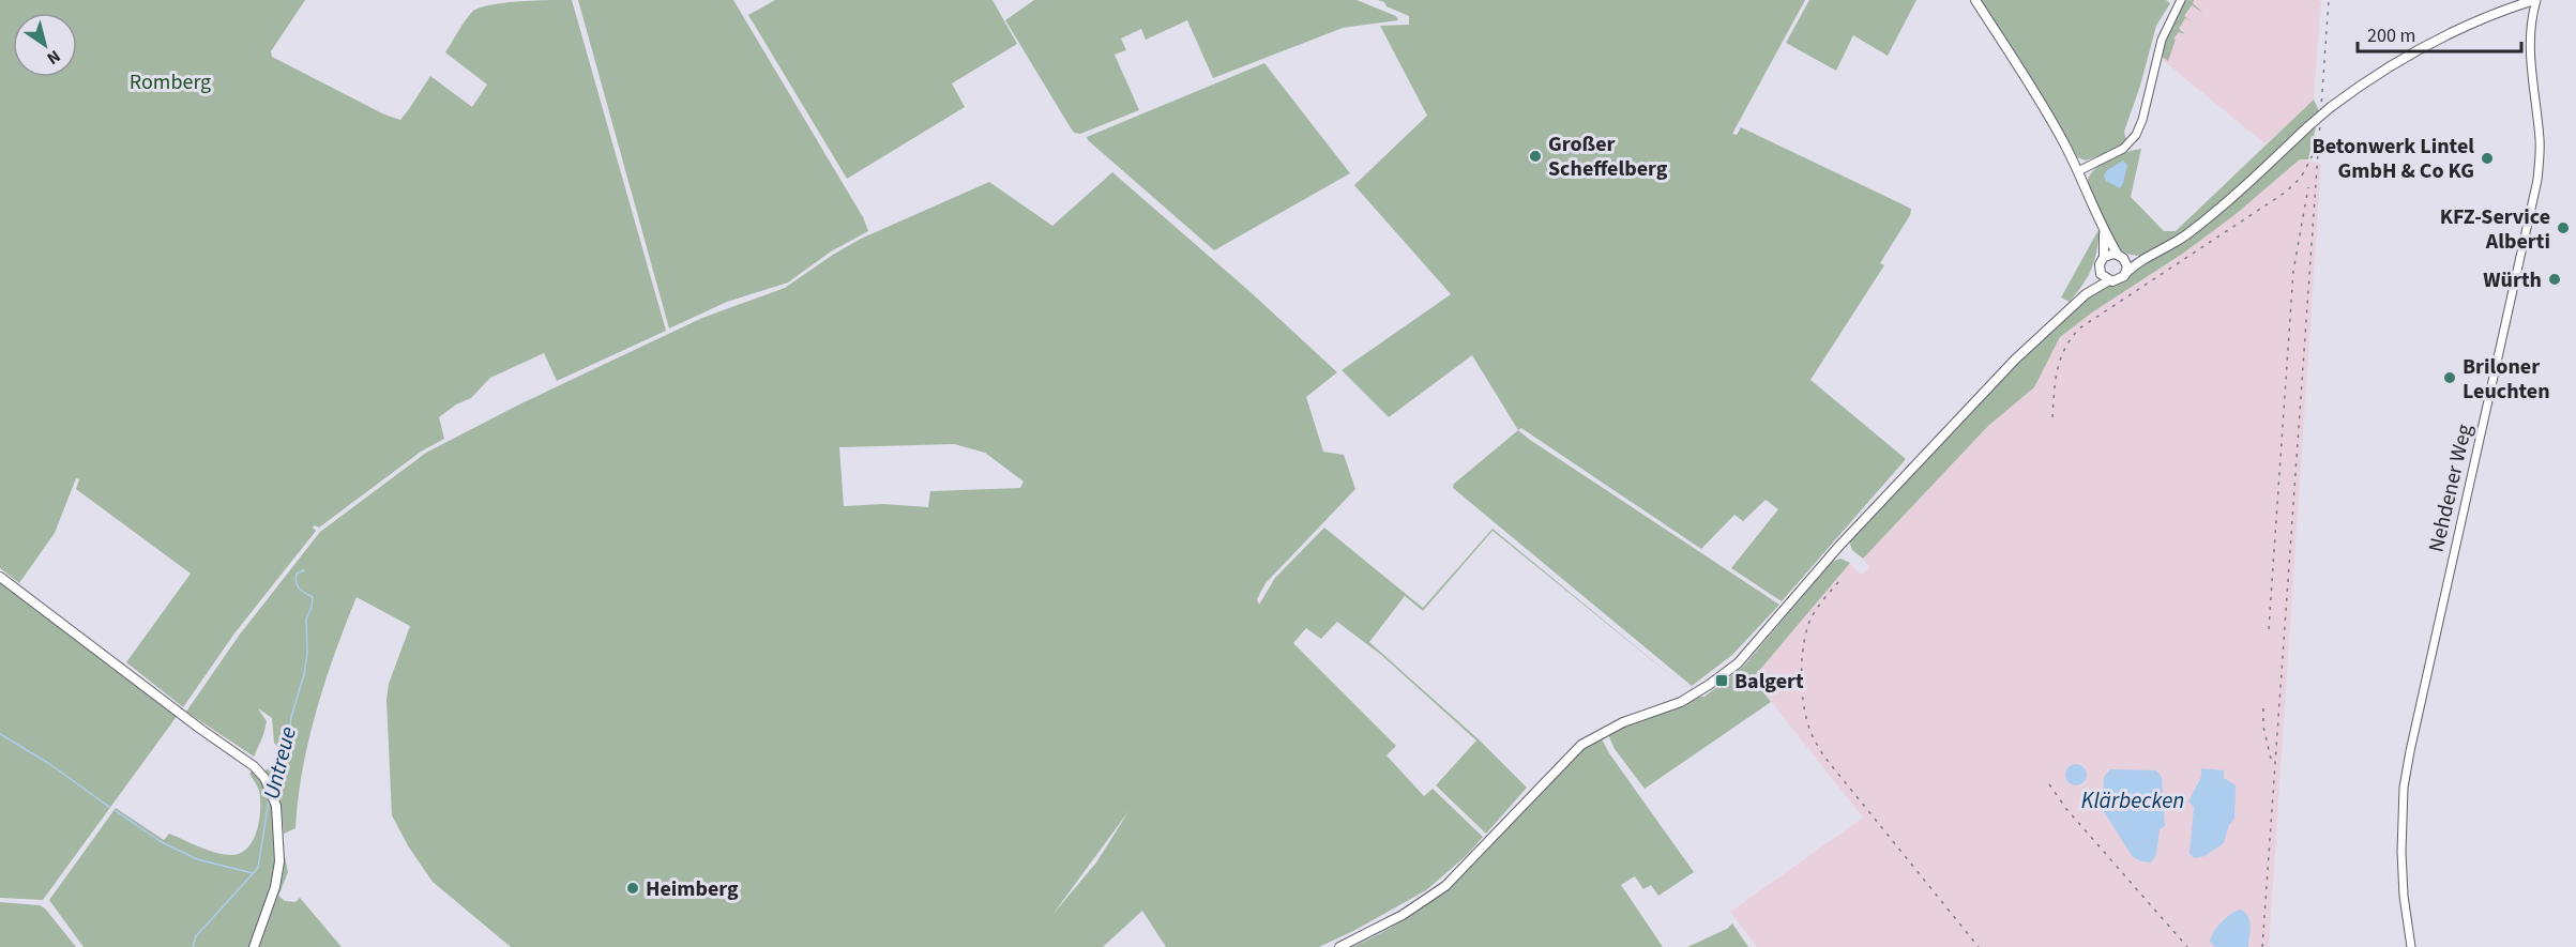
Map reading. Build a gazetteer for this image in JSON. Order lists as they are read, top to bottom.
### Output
{
  "streets": {
    "street": ["Nehdener Weg"]
  },
  "water": ["Untreue", "Klärbecken"],
  "parks": ["Romberg"],
  "places": {
    "other": [
      "Großer Scheffelberg",
      "Betonwerk Lintel GmbH & Co KG",
      "KFZ-Service Alberti",
      "Würth",
      "Briloner Leuchten",
      "Heimberg"
    ],
    "transit": ["Balgert"]
  },
  "scale_bar": "200 m",
  "north": "bottom right"
}
